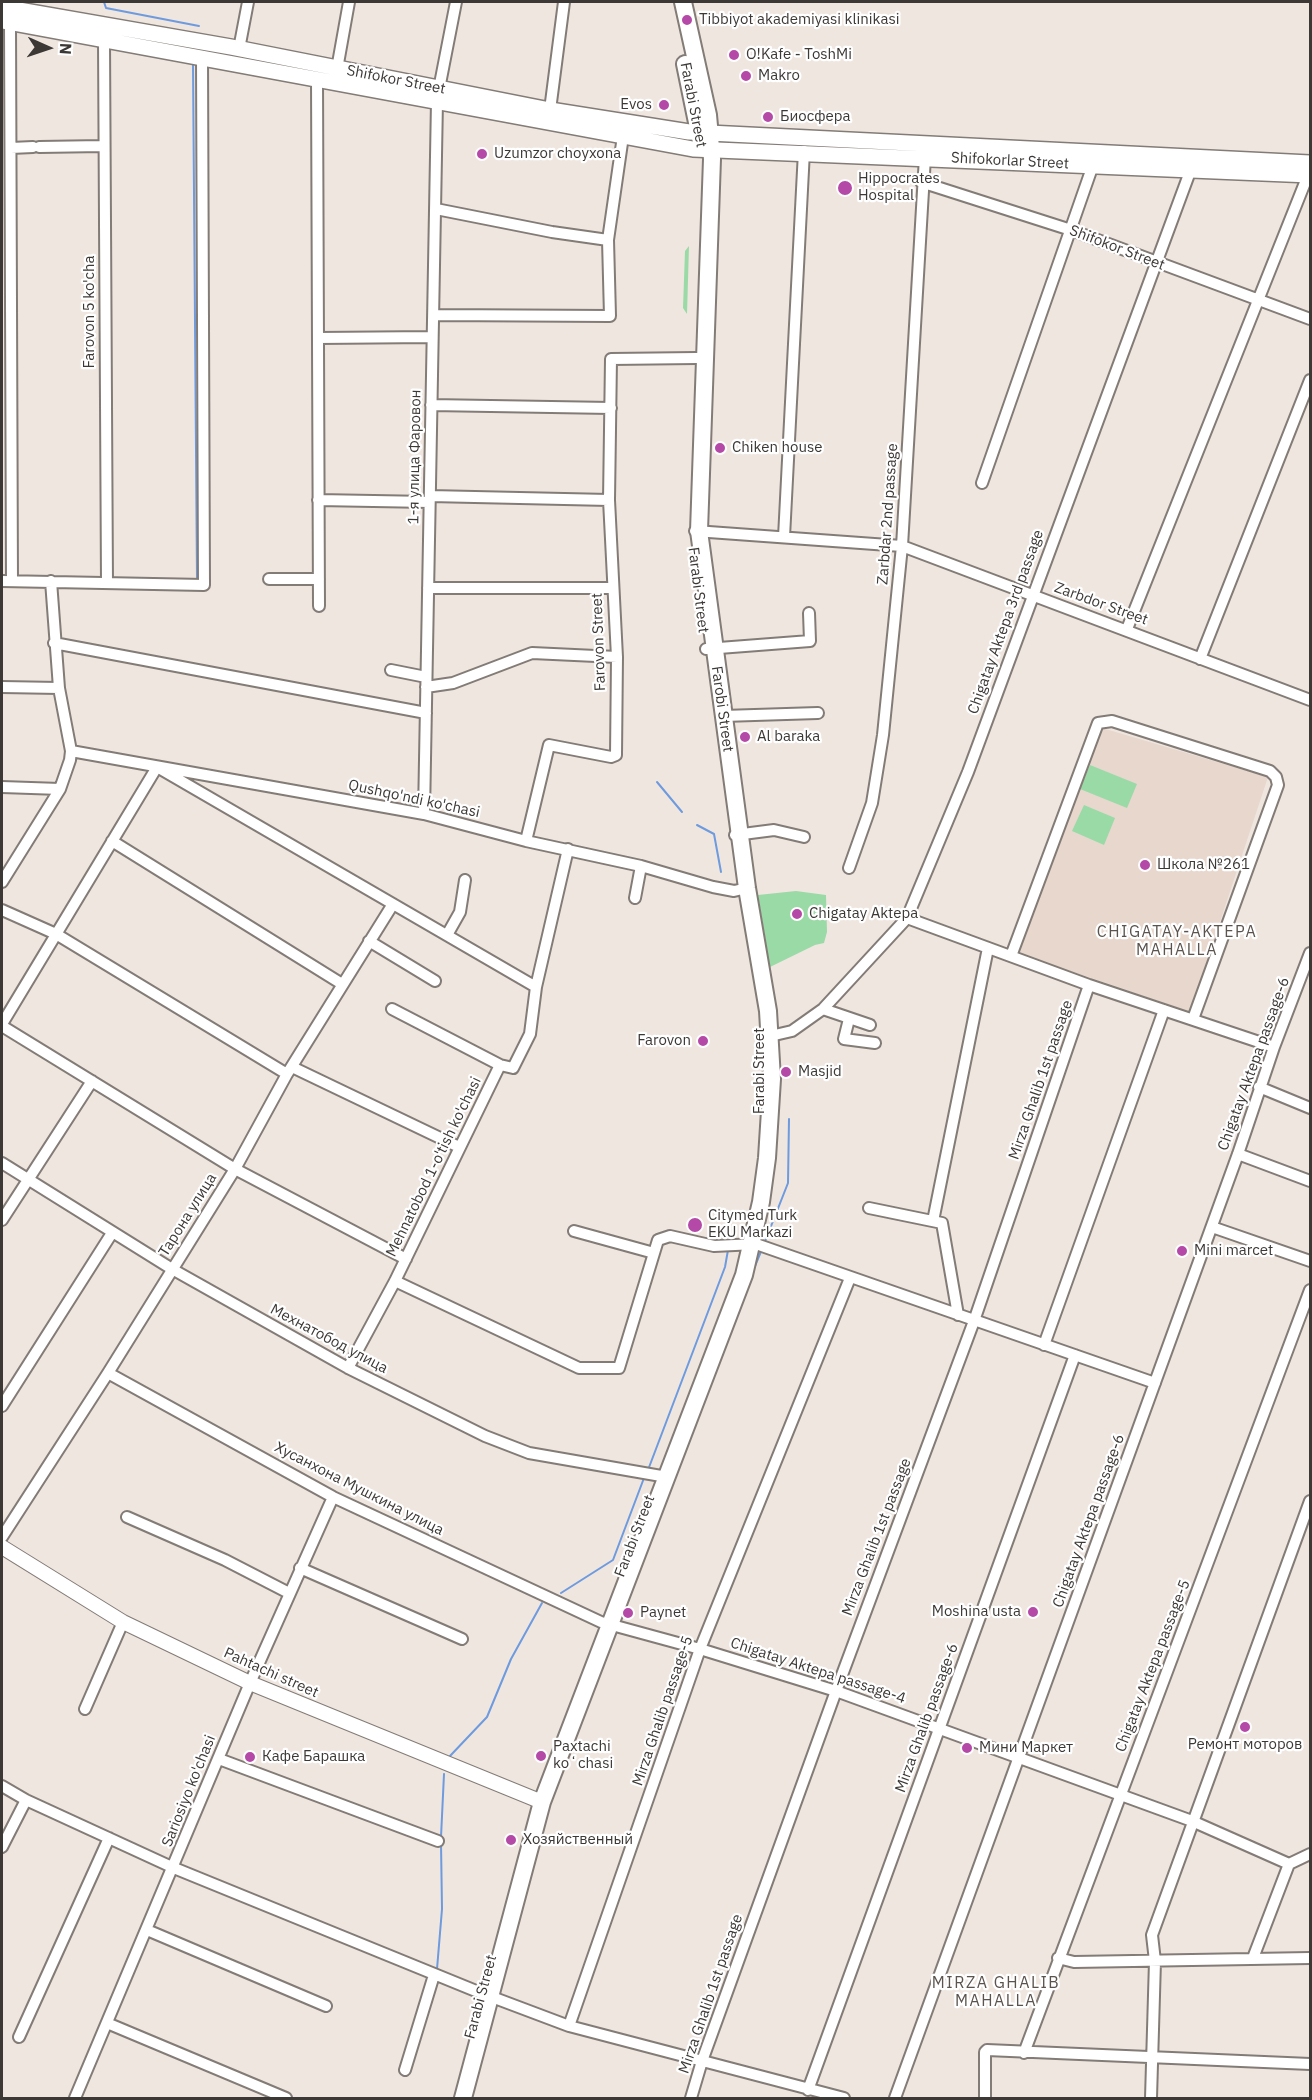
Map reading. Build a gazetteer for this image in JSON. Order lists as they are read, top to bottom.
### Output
{
  "streets": {
    "main road": [
      "Shifokor Street",
      "Farabi Street",
      "Shifokorlar Street",
      "Farobi Street"
    ],
    "street": [
      "Farovon 5 ko'cha",
      "1-я улица Фаровон",
      "Zarbdar 2nd passage",
      "Zarbdor Street",
      "Chigatay Aktepa 3rd passage",
      "Farovon Street",
      "Qushqo'ndi ko'chasi",
      "Chigatay Aktepa passage-6",
      "Mirza Ghalib 1st passage",
      "Mehnatobod 1-o'tish ko'chasi",
      "Тарона улица",
      "Мехнатобод улица",
      "Хусанхона Мушкина улица",
      "Chigatay Aktepa passage-5",
      "Chigatay Aktepa passage-4",
      "Pahtachi street",
      "Mirza Ghalib passage-5",
      "Mirza Ghalib passage-6",
      "Sariosiyo ko'chasi"
    ]
  },
  "crossings": [
    ["Shifokor Street", "Farabi Street"],
    ["Shifokor Street", "Shifokorlar Street"],
    ["Shifokor Street", "Farovon 5 ko'cha"],
    ["Shifokor Street", "1-я улица Фаровон"],
    ["Shifokor Street", "Zarbdar 2nd passage"],
    ["Shifokor Street", "Chigatay Aktepa 3rd passage"],
    ["Farabi Street", "Shifokorlar Street"],
    ["Farabi Street", "Zarbdor Street"],
    ["Farabi Street", "Chigatay Aktepa 3rd passage"],
    ["Farabi Street", "Farovon Street"],
    ["Farabi Street", "Farobi Street"],
    ["Farabi Street", "Qushqo'ndi ko'chasi"],
    ["Farabi Street", "Мехнатобод улица"],
    ["Farabi Street", "Хусанхона Мушкина улица"],
    ["Farabi Street", "Chigatay Aktepa passage-4"],
    ["Farabi Street", "Pahtachi street"],
    ["Shifokorlar Street", "Zarbdar 2nd passage"],
    ["Shifokorlar Street", "Chigatay Aktepa 3rd passage"],
    ["1-я улица Фаровон", "Qushqo'ndi ko'chasi"],
    ["Zarbdar 2nd passage", "Zarbdor Street"],
    ["Zarbdor Street", "Chigatay Aktepa 3rd passage"],
    ["Zarbdor Street", "Farobi Street"],
    ["Farovon Street", "Qushqo'ndi ko'chasi"],
    ["Farobi Street", "Qushqo'ndi ko'chasi"],
    ["Qushqo'ndi ko'chasi", "Mehnatobod 1-o'tish ko'chasi"],
    ["Chigatay Aktepa passage-6", "Chigatay Aktepa passage-4"],
    ["Mirza Ghalib 1st passage", "Chigatay Aktepa passage-4"],
    ["Mehnatobod 1-o'tish ko'chasi", "Мехнатобод улица"],
    ["Тарона улица", "Мехнатобод улица"],
    ["Тарона улица", "Хусанхона Мушкина улица"],
    ["Хусанхона Мушкина улица", "Chigatay Aktepa passage-4"],
    ["Хусанхона Мушкина улица", "Sariosiyo ko'chasi"],
    ["Chigatay Aktepa passage-5", "Chigatay Aktepa passage-4"],
    ["Chigatay Aktepa passage-4", "Mirza Ghalib passage-5"],
    ["Chigatay Aktepa passage-4", "Mirza Ghalib passage-6"],
    ["Pahtachi street", "Sariosiyo ko'chasi"]
  ],
  "districts": ["CHIGATAY-AKTEPA MAHALLA", "MIRZA GHALIB MAHALLA"],
  "places": [
    "Tibbiyot akademiyasi klinikasi",
    "O!Kafe - ToshMi",
    "Makro",
    "Evos",
    "Биосфера",
    "Uzumzor choyxona",
    "Hippocrates Hospital",
    "Chiken house",
    "Al baraka",
    "Школа №261",
    "Chigatay Aktepa",
    "Farovon",
    "Masjid",
    "Citymed Turk EKU Markazi",
    "Mini marcet",
    "Moshina usta",
    "Paynet",
    "Ремонт моторов",
    "Мини Маркет",
    "Paxtachi koʻchasi",
    "Кафе Барашка",
    "Хозяйственный"
  ],
  "north": "right"
}
